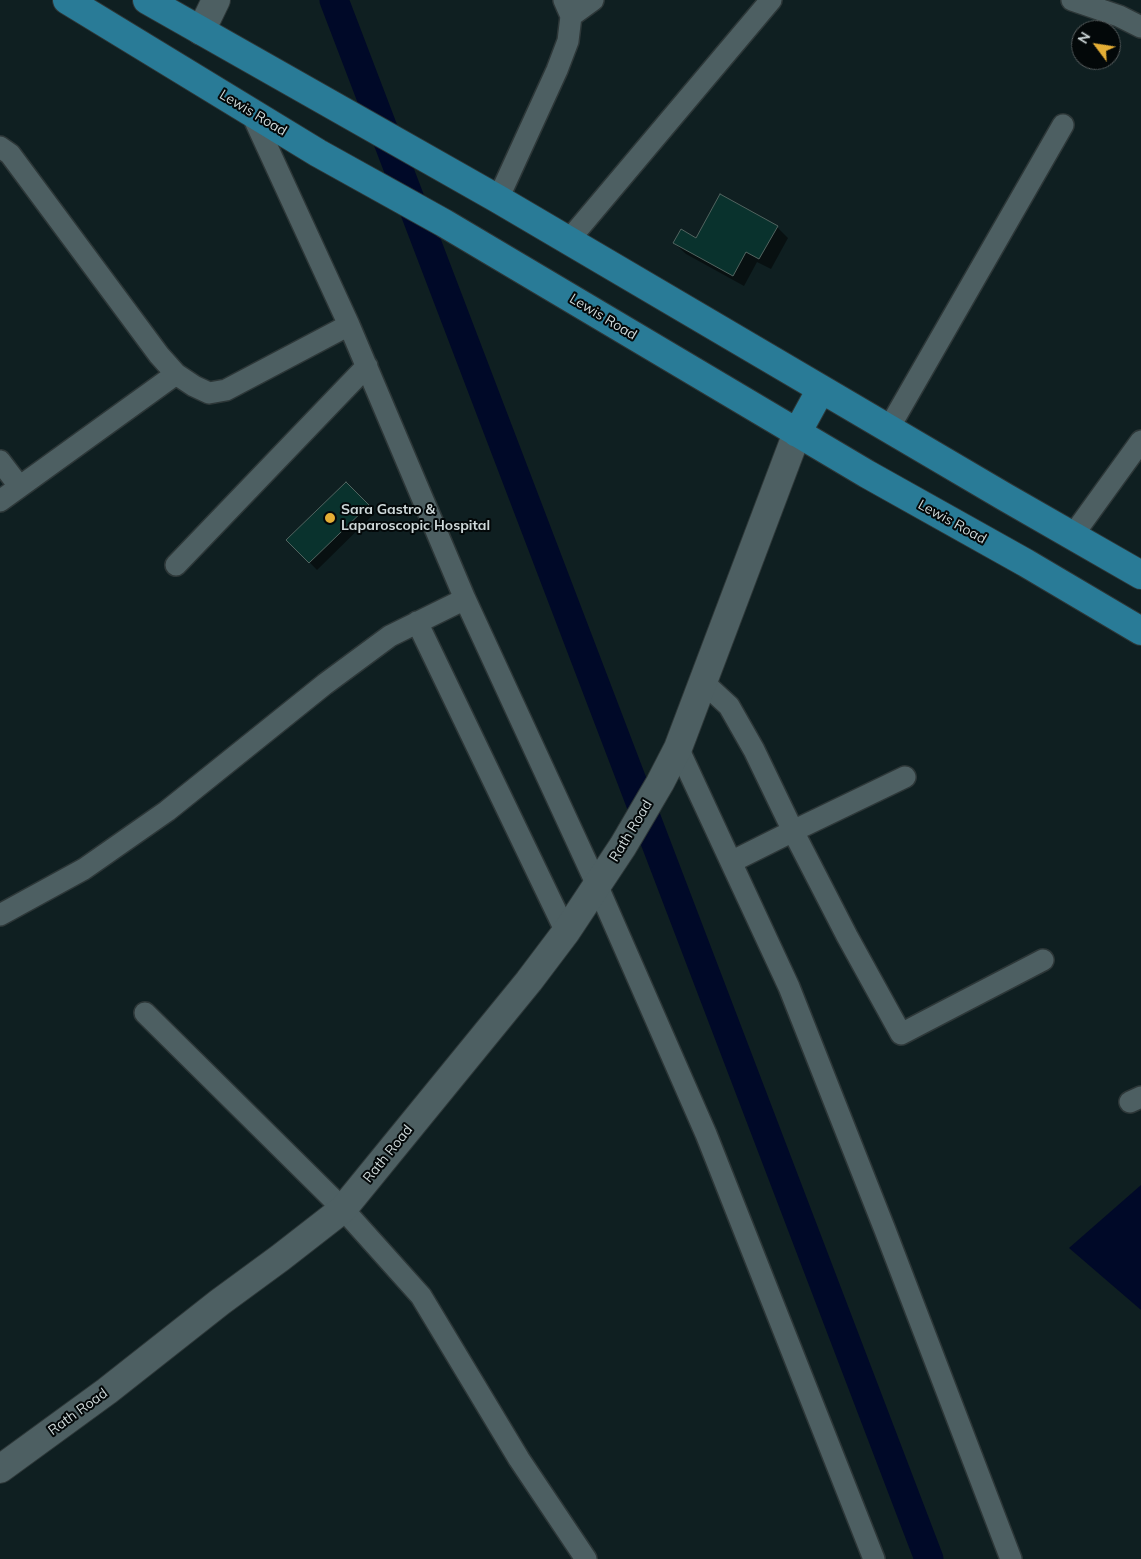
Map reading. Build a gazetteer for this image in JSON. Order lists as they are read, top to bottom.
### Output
{
  "streets": {
    "main road": ["Lewis Road"],
    "street": ["Rath Road"]
  },
  "crossings": [
    ["Lewis Road", "Rath Road"]
  ],
  "places": ["Sara Gastro & Laparoscopic Hospital"],
  "north": "top left"
}
